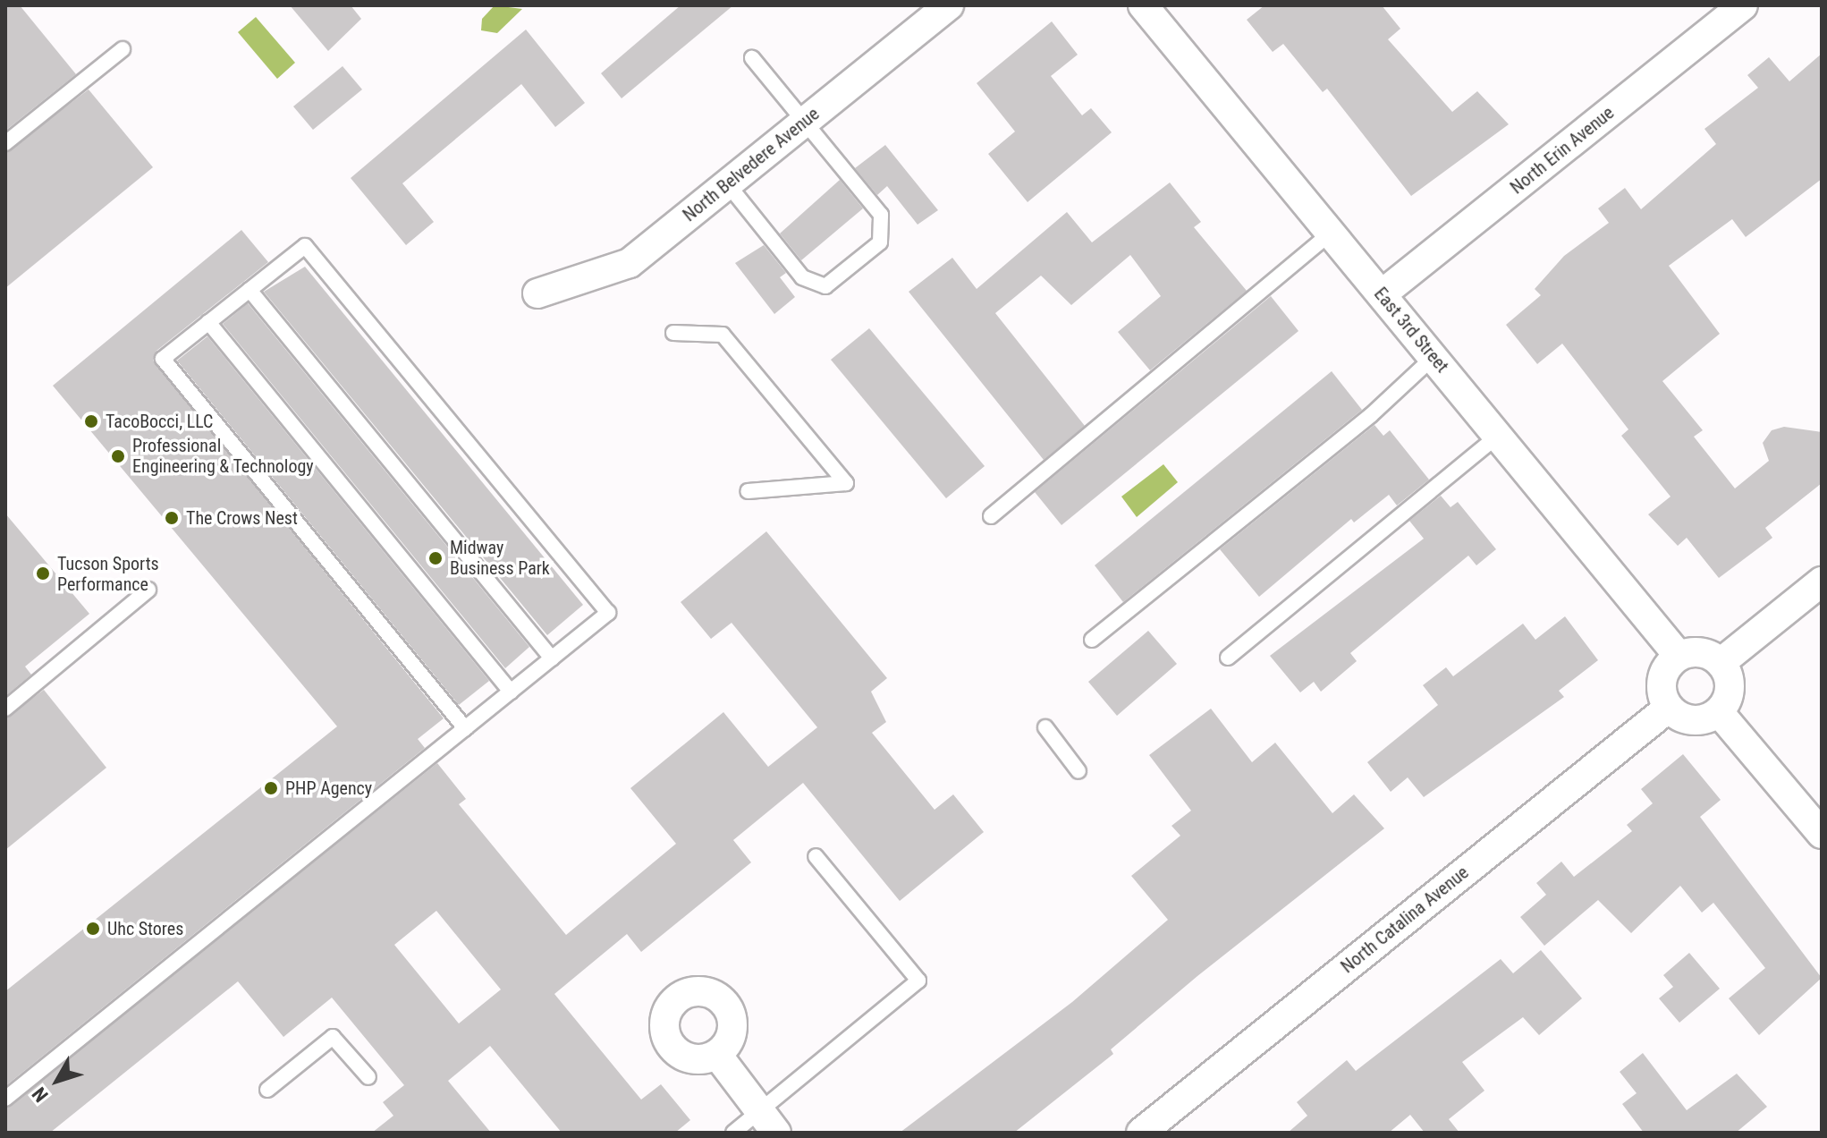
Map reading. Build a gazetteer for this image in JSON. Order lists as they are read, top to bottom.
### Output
{
  "streets": {
    "street": [
      "North Erin Avenue",
      "North Belvedere Avenue",
      "East 3rd Street",
      "North Catalina Avenue"
    ]
  },
  "crossings": [
    ["North Erin Avenue", "East 3rd Street"],
    ["East 3rd Street", "North Catalina Avenue"]
  ],
  "places": [
    "TacoBocci, LLC",
    "Professional Engineering & Technology",
    "The Crows Nest",
    "Midway Business Park",
    "Tucson Sports Performance",
    "PHP Agency",
    "Uhc Stores"
  ],
  "north": "bottom left"
}
